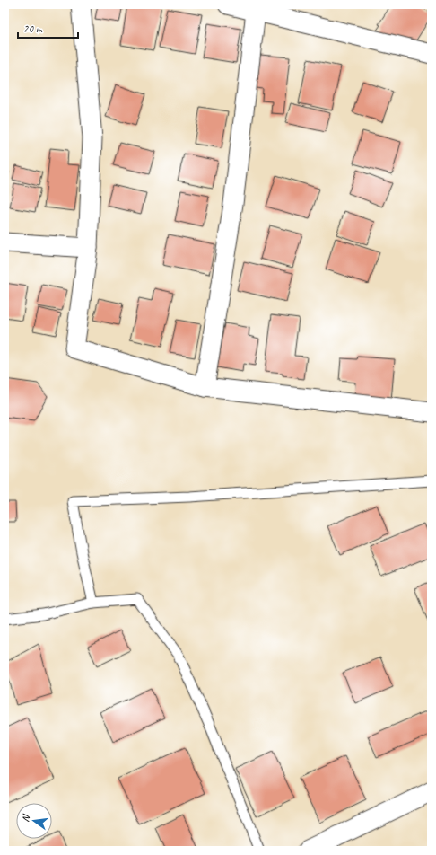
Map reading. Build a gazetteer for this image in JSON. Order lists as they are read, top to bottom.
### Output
{
  "scale_bar": "20 m",
  "north": "left"
}
